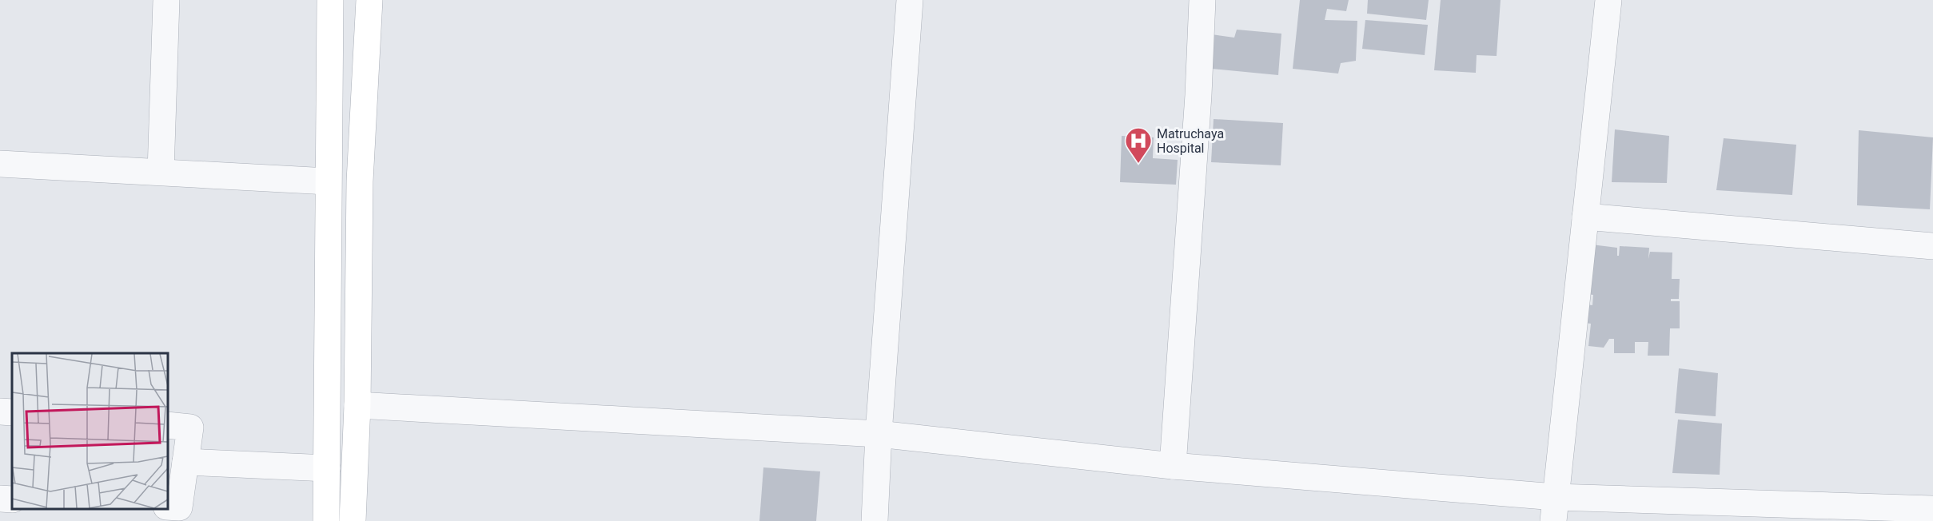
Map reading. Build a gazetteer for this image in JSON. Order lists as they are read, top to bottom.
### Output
{
  "places": {
    "hospital": ["Matruchaya Hospital"]
  }
}
